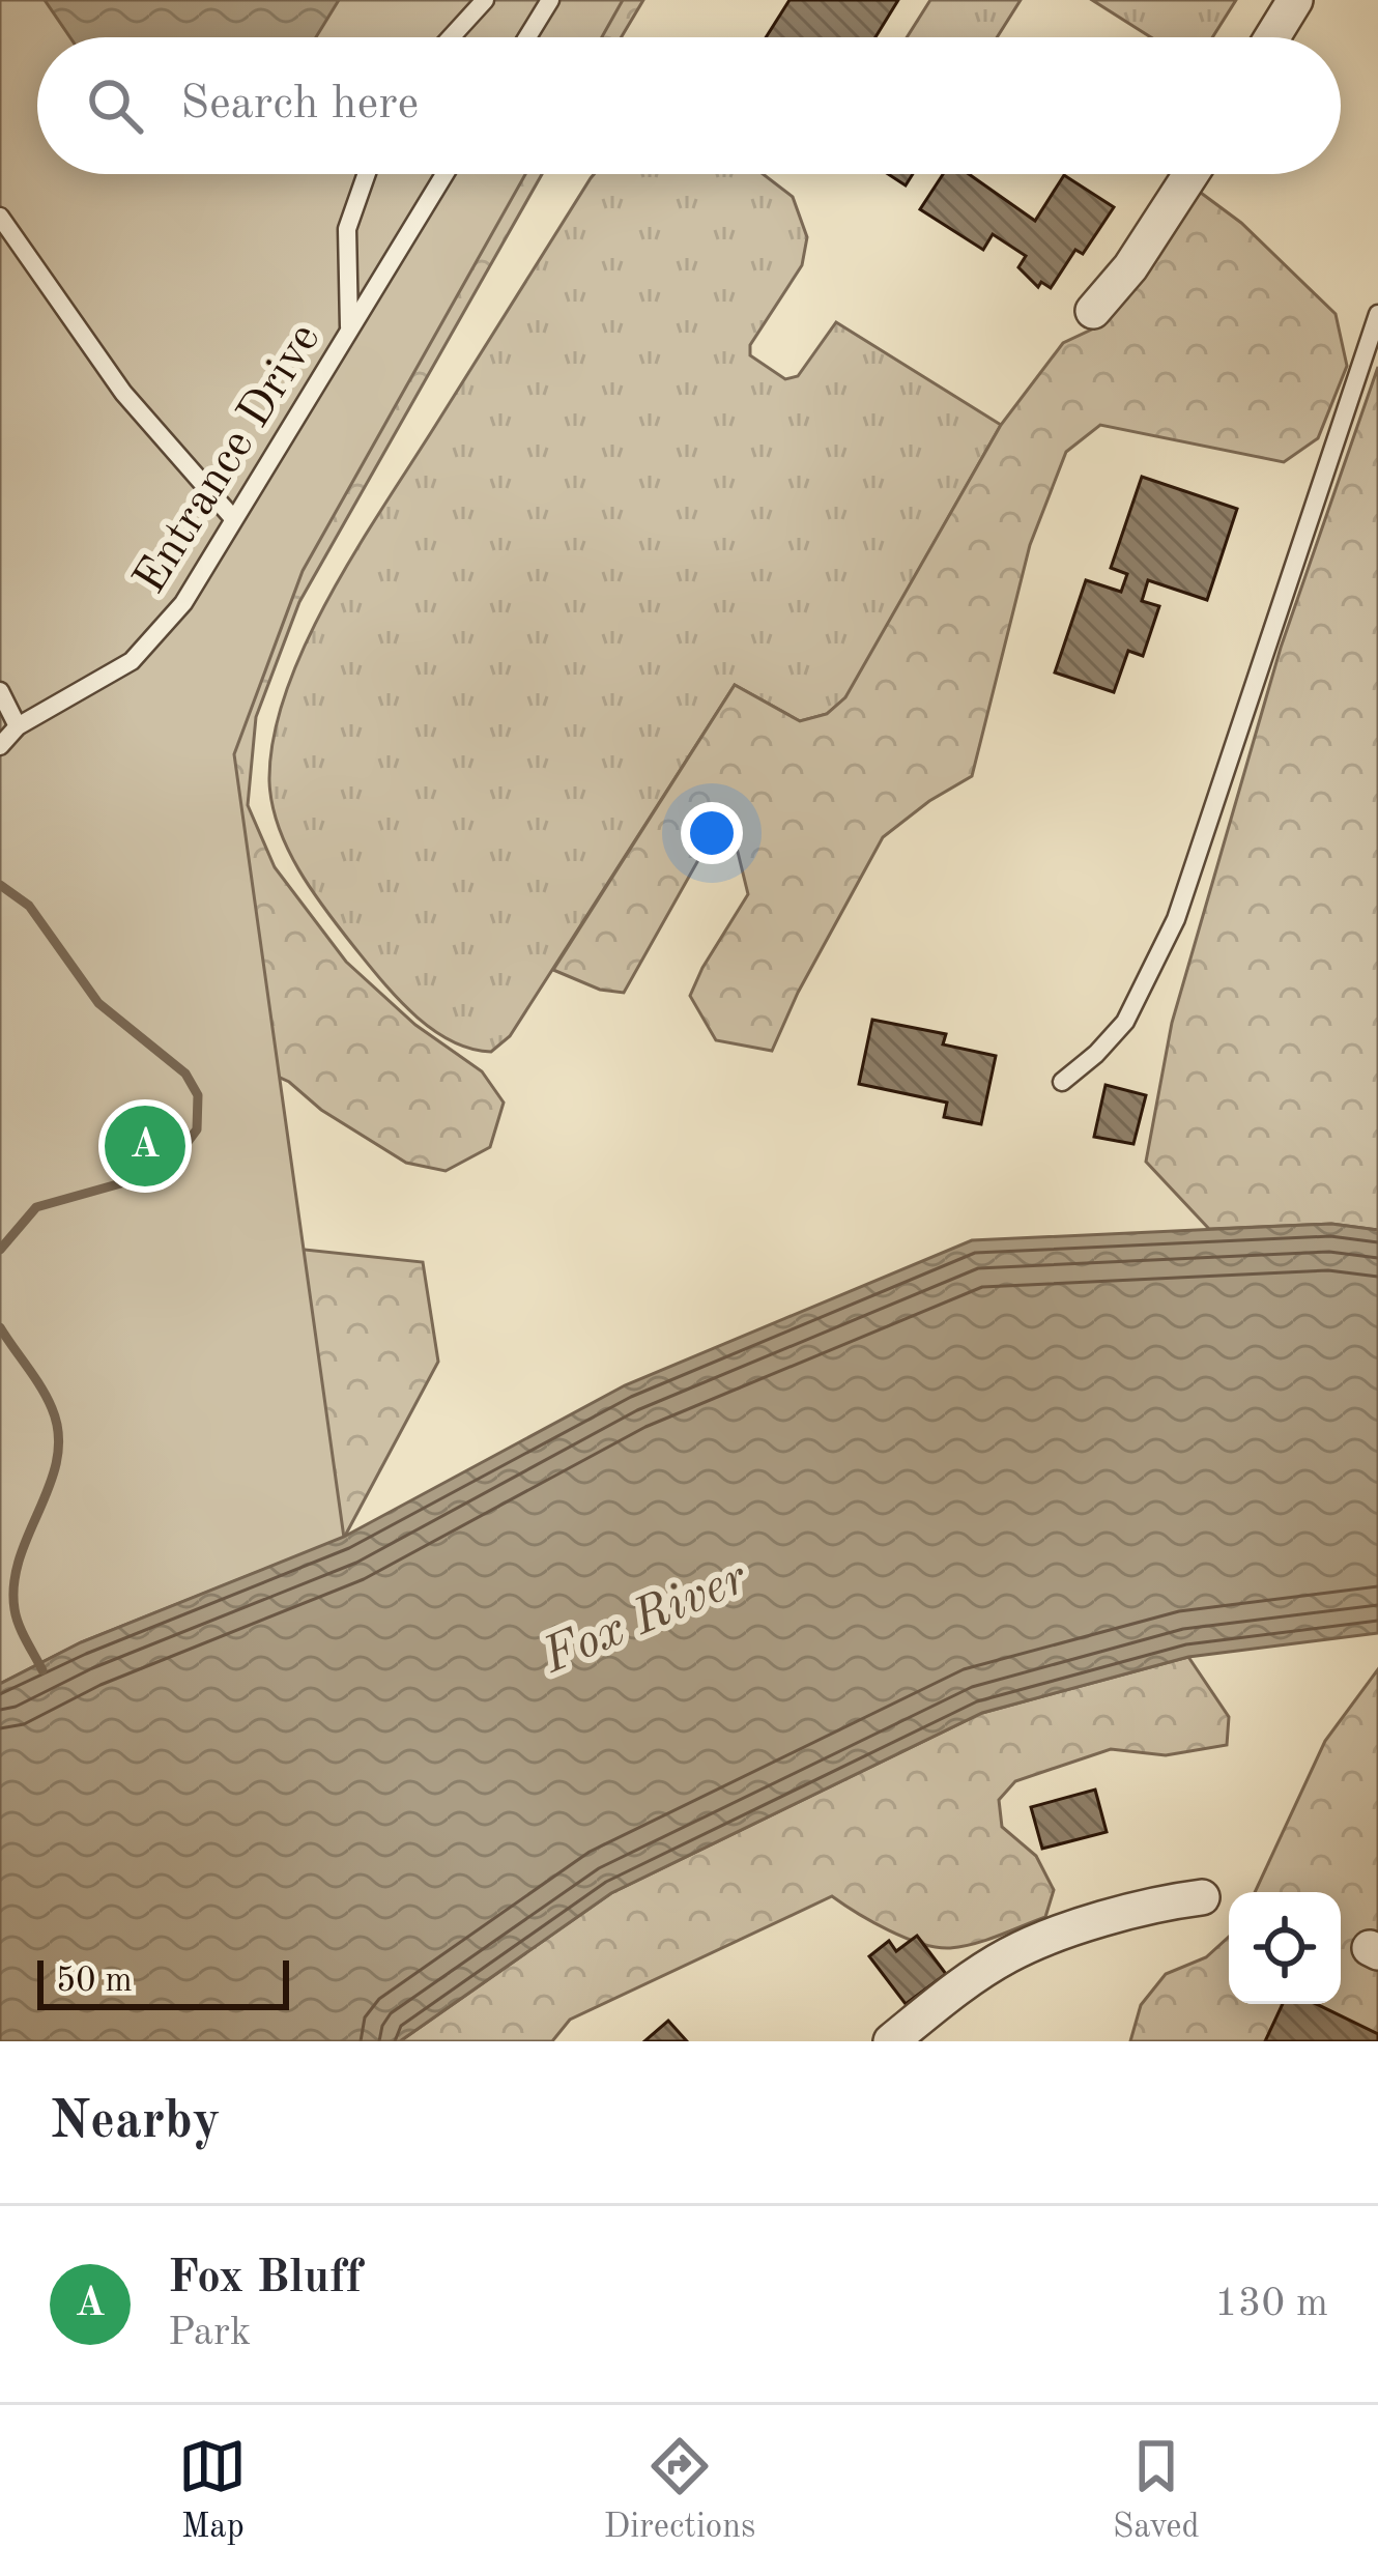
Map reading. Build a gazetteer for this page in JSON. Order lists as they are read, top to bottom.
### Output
{
  "streets": {
    "lane": ["Entrance Drive"]
  },
  "water": ["Fox River"],
  "scale_bar": "50 m",
  "page": {
    "search": "Search here",
    "pins": "A",
    "scale": "50 m",
    "heading": "Nearby",
    "list": [
      {
        "mark": "A",
        "name": "Fox Bluff",
        "note": "Park",
        "value": "130 m"
      }
    ],
    "nav": ["Map", "Directions", "Saved"]
  }
}
